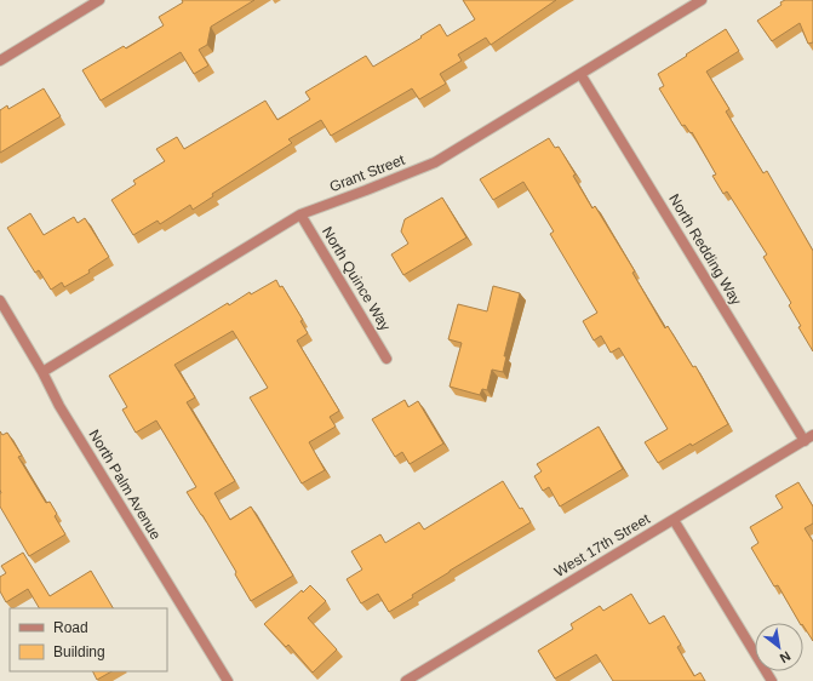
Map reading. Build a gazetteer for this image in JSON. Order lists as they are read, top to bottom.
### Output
{
  "streets": {
    "street": [
      "Grant Street",
      "North Redding Way",
      "North Quince Way",
      "North Palm Avenue",
      "West 17th Street"
    ]
  },
  "crossings": [
    ["Grant Street", "North Redding Way"],
    ["Grant Street", "North Quince Way"],
    ["Grant Street", "North Palm Avenue"],
    ["North Redding Way", "West 17th Street"]
  ],
  "legend": ["Road", "Building"],
  "north": "bottom right"
}
